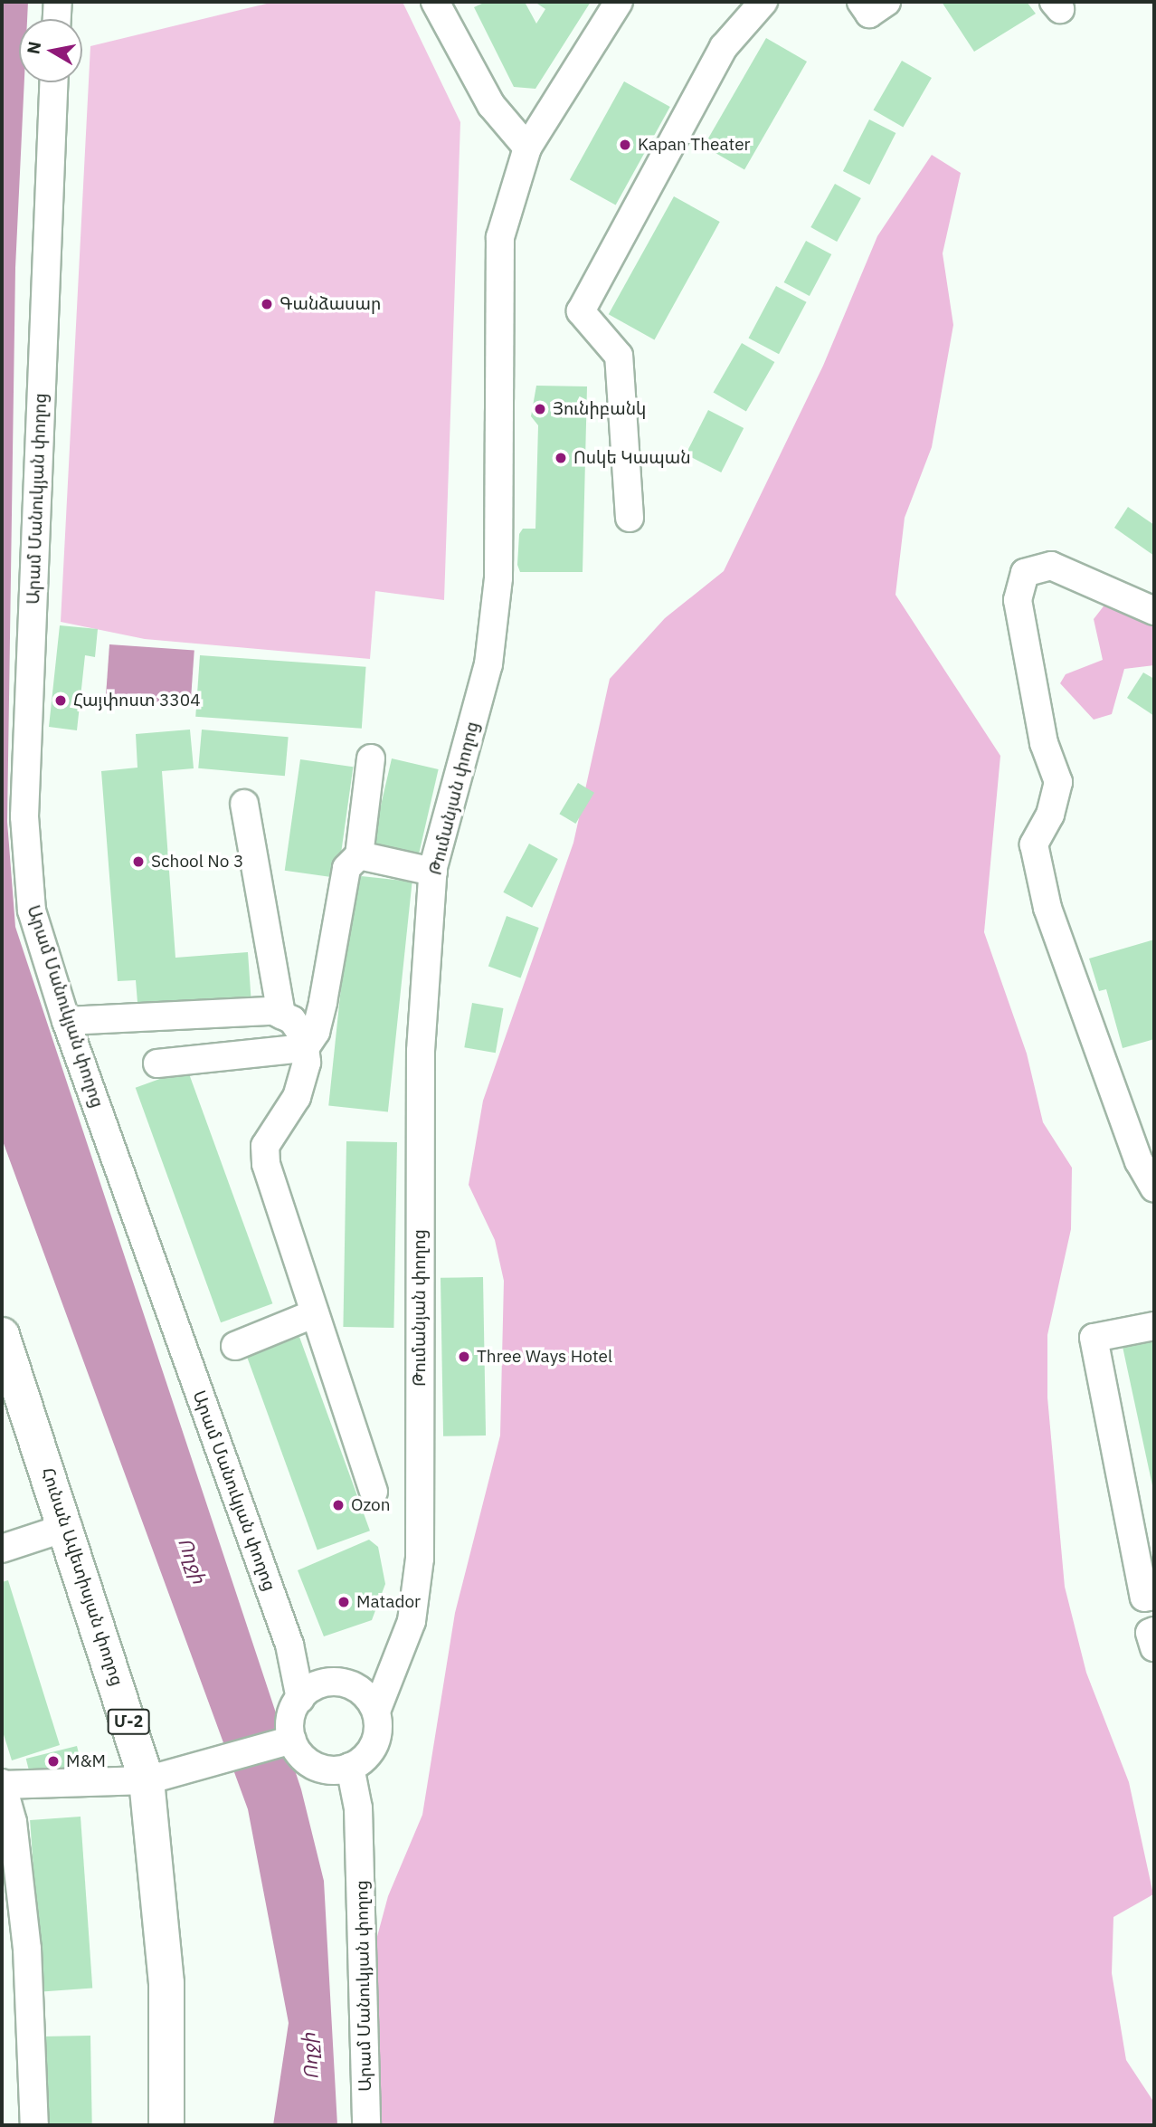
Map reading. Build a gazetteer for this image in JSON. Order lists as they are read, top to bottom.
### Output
{
  "streets": {
    "highway": ["Հունան Ավետիսյան փողոց", "Մ-2"],
    "street": ["Արամ Մանուկյան փողոց", "Թումանյան փողոց"]
  },
  "crossings": [
    ["Արամ Մանուկյան փողոց", "Թումանյան փողոց"]
  ],
  "water": ["Ողջի"],
  "places": [
    "Kapan Theater",
    "Գանձասար",
    "Յունիբանկ",
    "Ոսկե Կապան",
    "Հայփոստ 3304",
    "School No 3",
    "Three Ways Hotel",
    "Ozon",
    "Matador",
    "M&M"
  ],
  "north": "left"
}
